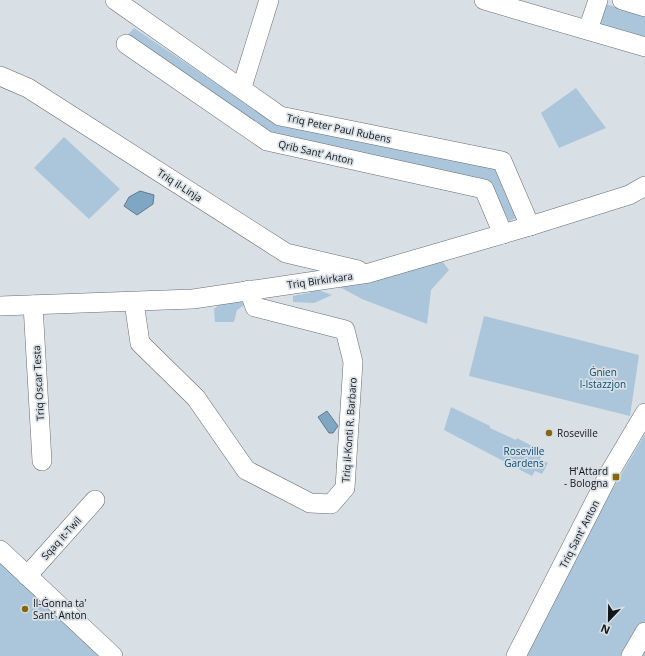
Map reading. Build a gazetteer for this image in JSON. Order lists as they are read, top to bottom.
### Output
{
  "streets": {
    "street": [
      "Triq Peter Paul Rubens",
      "Qrib Sant' Anton",
      "Triq il-Linja",
      "Triq Birkirkara",
      "Triq Oscar Testa",
      "Triq il-Konti R. Barbaro",
      "Triq Sant' Anton",
      "Sqaq it-Twil"
    ]
  },
  "crossings": [
    ["Triq Peter Paul Rubens", "Triq Birkirkara"],
    ["Qrib Sant' Anton", "Triq Birkirkara"],
    ["Triq il-Linja", "Triq Birkirkara"],
    ["Triq Birkirkara", "Triq Oscar Testa"],
    ["Triq Birkirkara", "Triq il-Konti R. Barbaro"]
  ],
  "parks": ["Ġnien l-Istazzjon", "Roseville Gardens"],
  "places": {
    "other": ["Roseville", "Il-Ġonna ta' Sant' Anton"],
    "transit": ["Ħ'Attard - Bologna"]
  },
  "north": "bottom"
}
